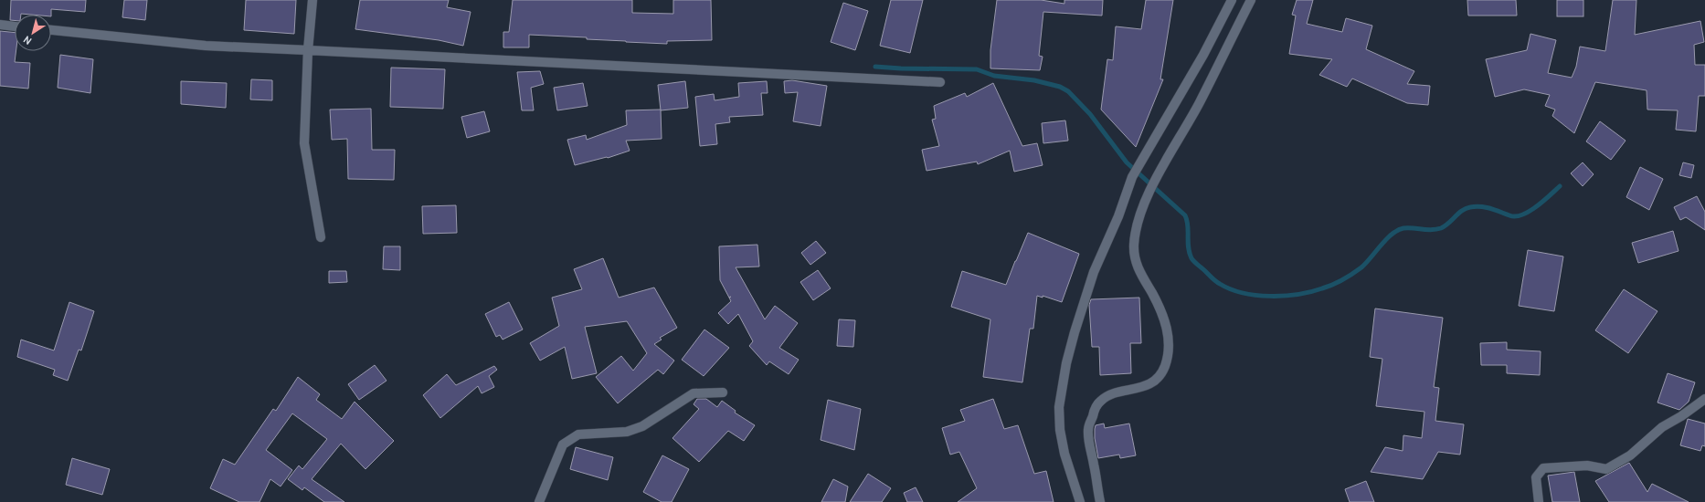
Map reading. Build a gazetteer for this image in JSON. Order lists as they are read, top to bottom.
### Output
{
  "north": "bottom left"
}
